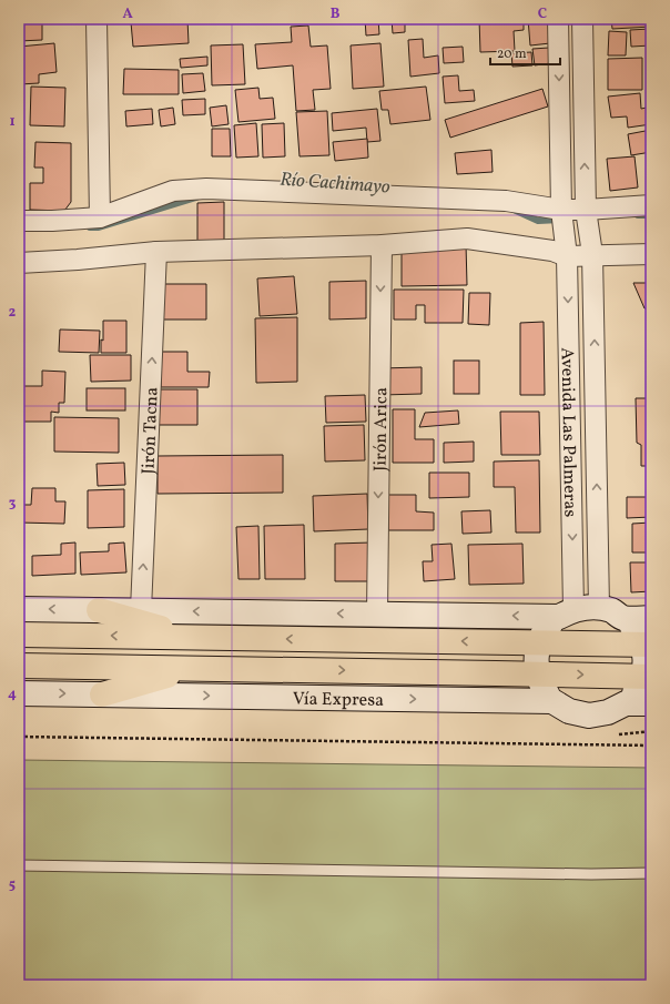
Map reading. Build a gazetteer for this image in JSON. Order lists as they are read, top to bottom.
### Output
{
  "streets": {
    "main road": ["Vía Expresa"],
    "street": ["Jirón Arica", "Jirón Tacna", "Avenida Las Palmeras"]
  },
  "one_way": ["Jirón Arica", "Jirón Tacna"],
  "water": ["Río Cachimayo"],
  "scale_bar": "20 m",
  "grid": {
    "columns": ["A", "B", "C"],
    "rows": [
      "1",
      "2",
      "3",
      "4",
      "5"
    ]
  }
}
